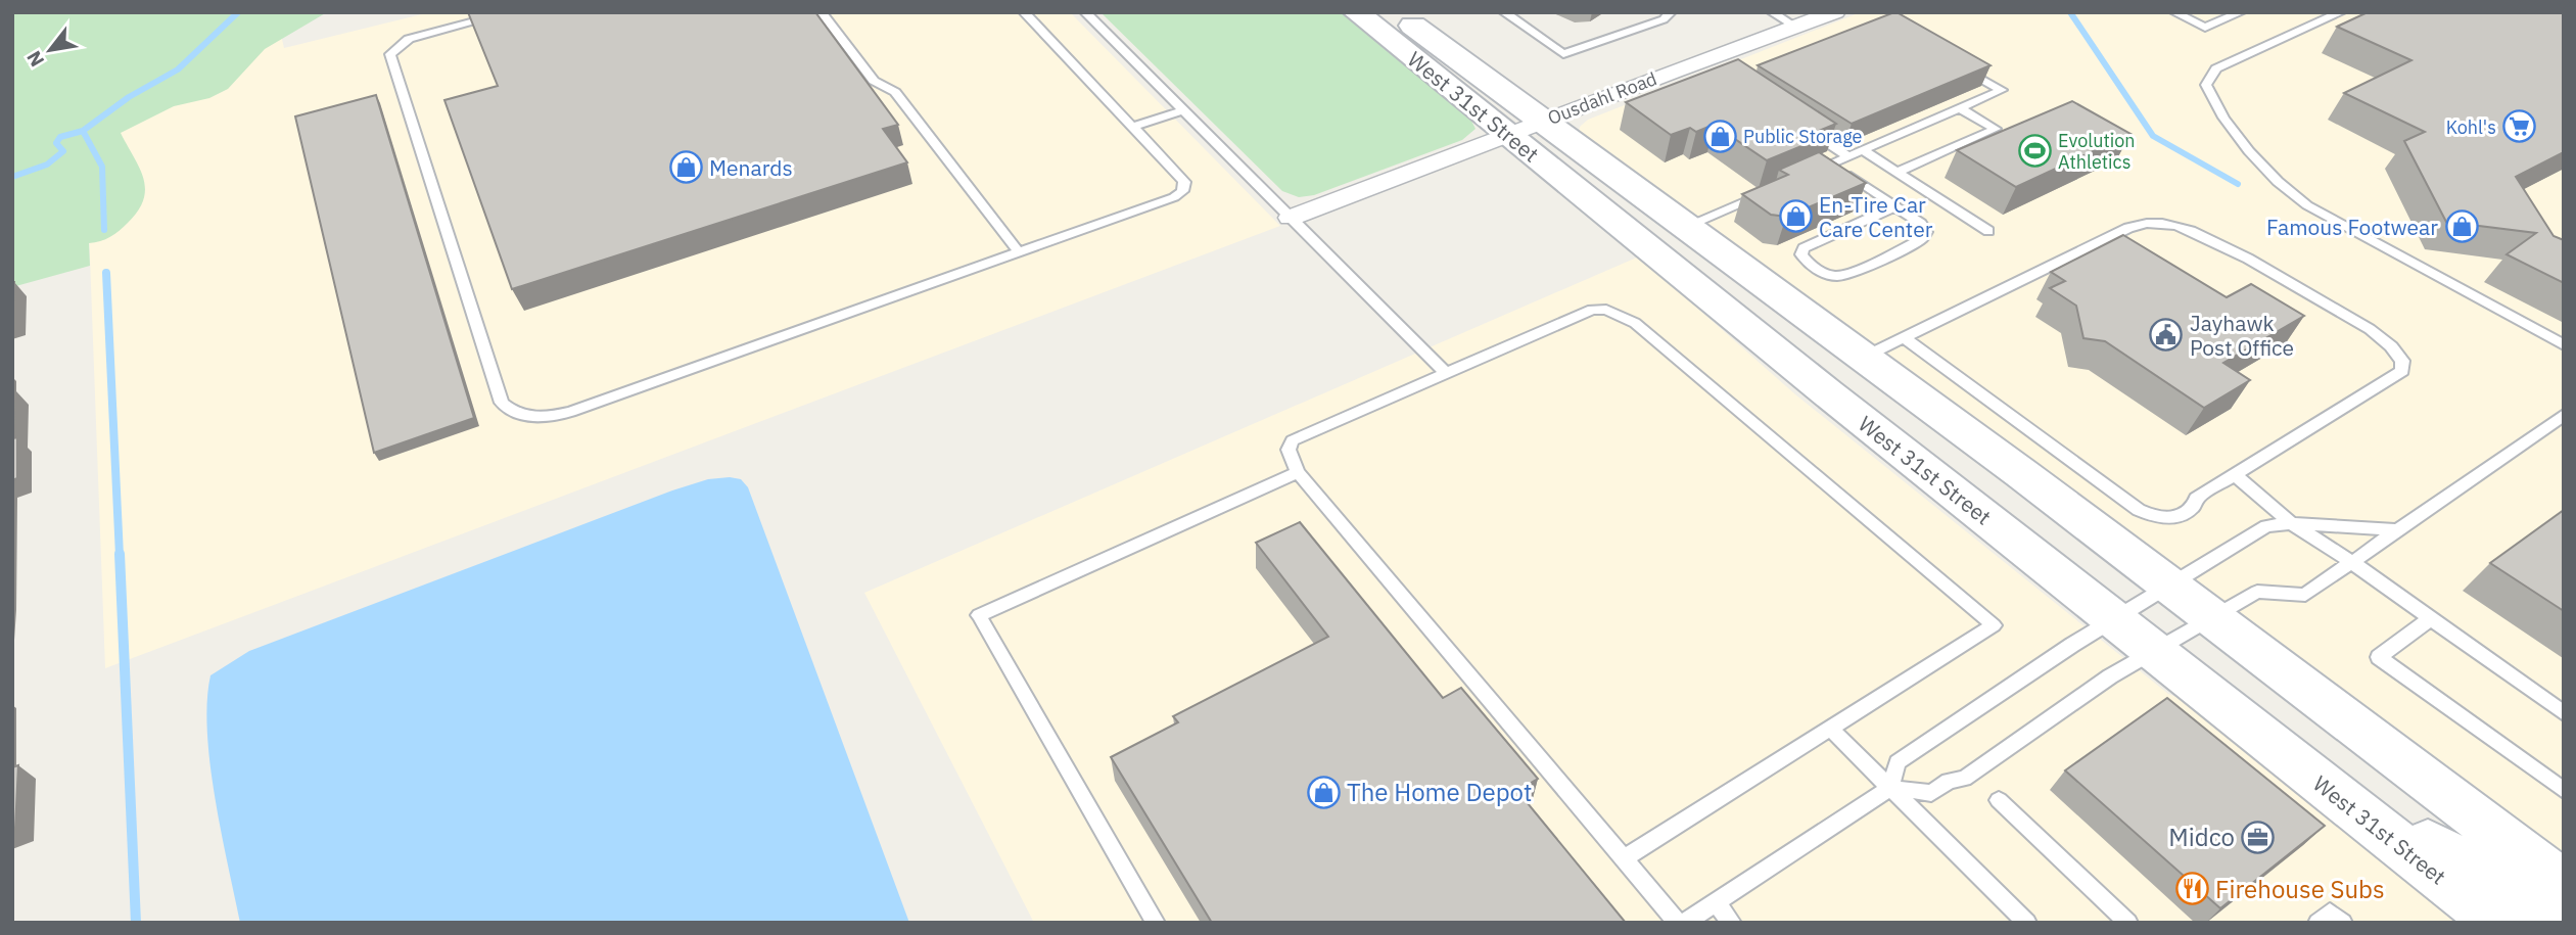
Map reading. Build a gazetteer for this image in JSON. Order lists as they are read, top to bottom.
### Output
{
  "streets": {
    "main road": ["West 31st Street"],
    "street": ["Ousdahl Road"]
  },
  "crossings": [
    ["Ousdahl Road", "West 31st Street"]
  ],
  "places": {
    "supermarket": ["Kohl's"],
    "shop": [
      "Public Storage",
      "Menards",
      "En-Tire Car Care Center",
      "Famous Footwear",
      "The Home Depot"
    ],
    "sports": ["Evolution Athletics"],
    "public building": ["Jayhawk Post Office"],
    "office": ["Midco"],
    "restaurant": ["Firehouse Subs"]
  },
  "north": "bottom left"
}
